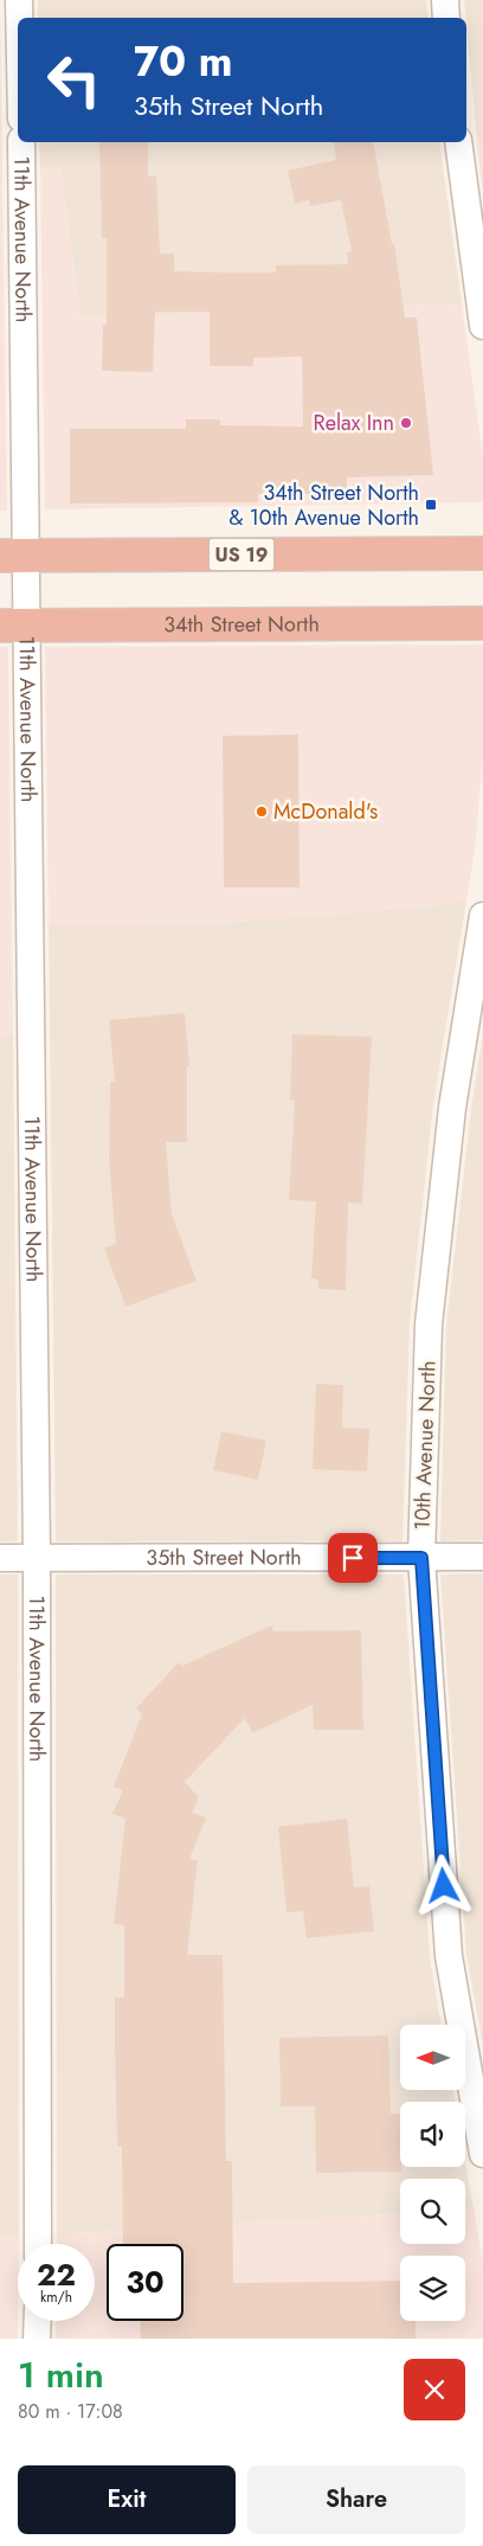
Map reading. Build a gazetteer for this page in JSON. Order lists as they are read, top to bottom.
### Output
{
  "streets": {
    "highway": ["US 19", "34th Street North"],
    "street": ["11th Avenue North", "10th Avenue North", "35th Street North"]
  },
  "crossings": [
    ["11th Avenue North", "US 19"],
    ["11th Avenue North", "34th Street North"],
    ["11th Avenue North", "35th Street North"],
    ["10th Avenue North", "35th Street North"]
  ],
  "places": {
    "other": ["Relax Inn", "McDonald's"],
    "transit": ["34th Street North & 10th Avenue North"]
  },
  "north": "left",
  "page": {
    "turn": ["70 m", "35th Street North"],
    "speed": "22 km/h",
    "limit": "30",
    "heading": ["1 min", "80 m · 17:08"],
    "buttons": ["Exit", "Share"]
  }
}
